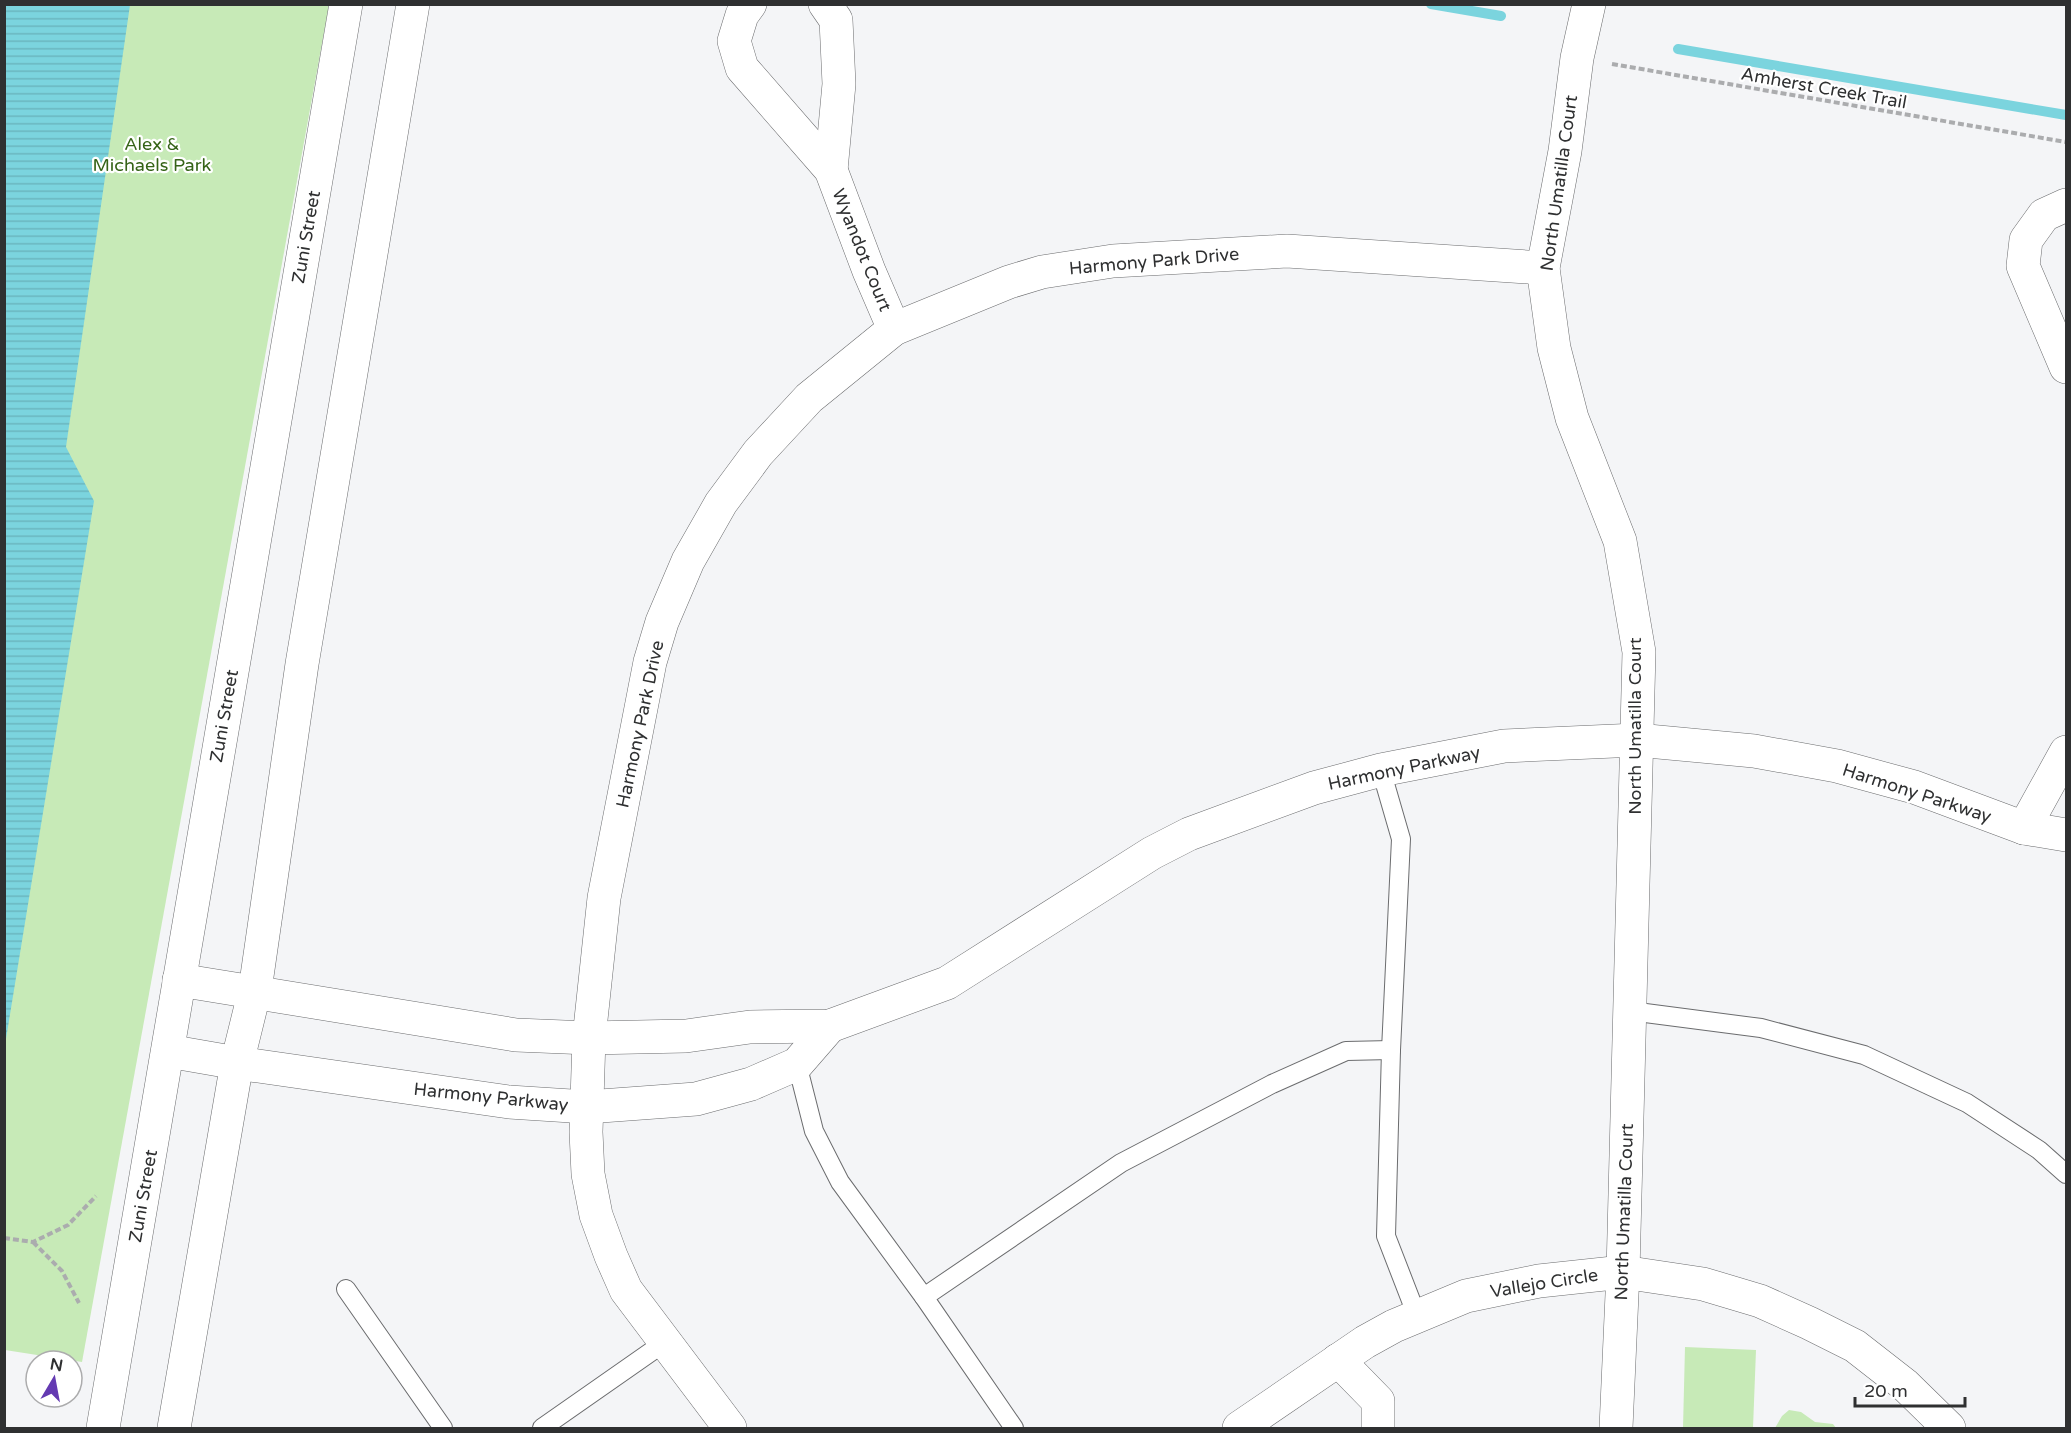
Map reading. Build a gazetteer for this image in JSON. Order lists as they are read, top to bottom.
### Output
{
  "streets": {
    "street": [
      "North Umatilla Court",
      "Zuni Street",
      "Wyandot Court",
      "Harmony Park Drive",
      "Harmony Parkway",
      "Vallejo Circle"
    ],
    "path": ["Amherst Creek Trail"]
  },
  "crossings": [
    ["Amherst Creek Trail", "North Umatilla Court"],
    ["North Umatilla Court", "Harmony Park Drive"],
    ["North Umatilla Court", "Harmony Parkway"],
    ["North Umatilla Court", "Vallejo Circle"],
    ["Zuni Street", "Harmony Parkway"],
    ["Wyandot Court", "Harmony Park Drive"],
    ["Harmony Park Drive", "Harmony Parkway"]
  ],
  "parks": ["Alex & Michaels Park"],
  "scale_bar": "20 m",
  "north": "top"
}
